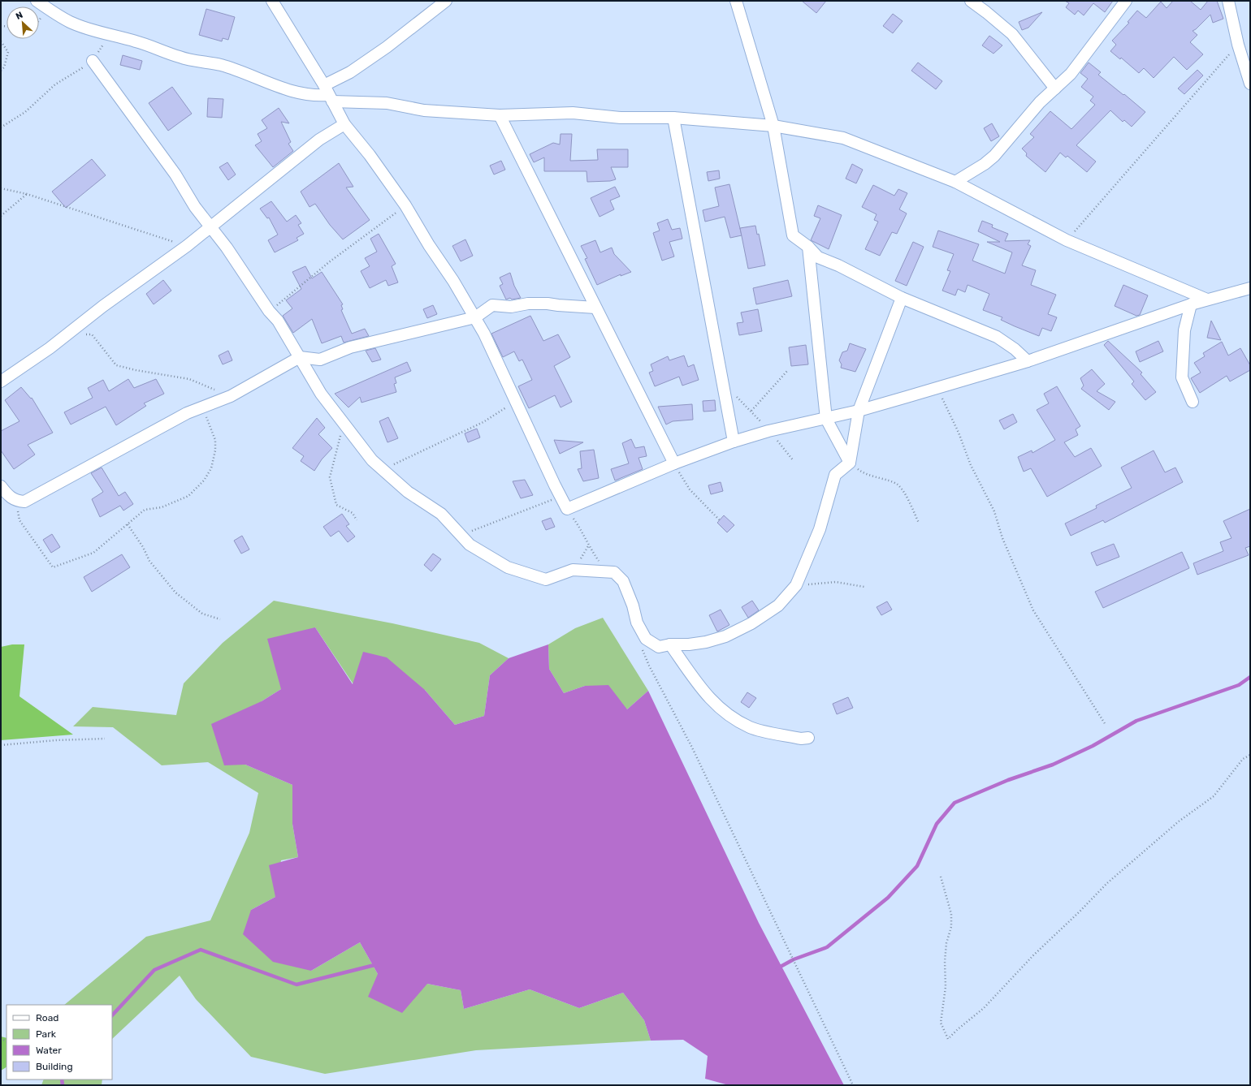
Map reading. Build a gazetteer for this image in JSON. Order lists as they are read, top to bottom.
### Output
{
  "legend": [
    "Road",
    "Park",
    "Water",
    "Building"
  ],
  "north": "top left"
}
